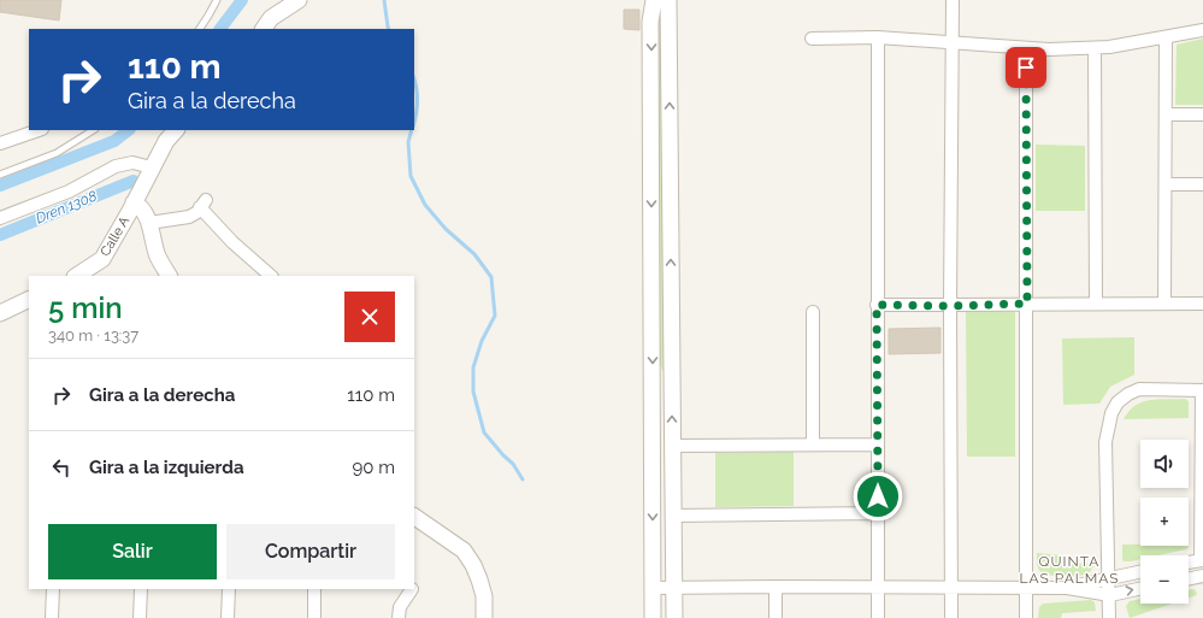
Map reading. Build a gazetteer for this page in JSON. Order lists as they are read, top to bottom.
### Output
{
  "streets": {
    "street": ["Calle A"]
  },
  "districts": ["QUINTA LAS PALMAS"],
  "water": ["Dren 1308"],
  "page": {
    "turn": ["110 m", "Gira a la derecha"],
    "heading": ["5 min", "340 m · 13:37"],
    "list": [
      {
        "name": "Gira a la derecha",
        "value": "110 m"
      },
      {
        "name": "Gira a la izquierda",
        "value": "90 m"
      }
    ],
    "map_buttons": ["+", "−"],
    "buttons": ["Salir", "Compartir"]
  }
}
